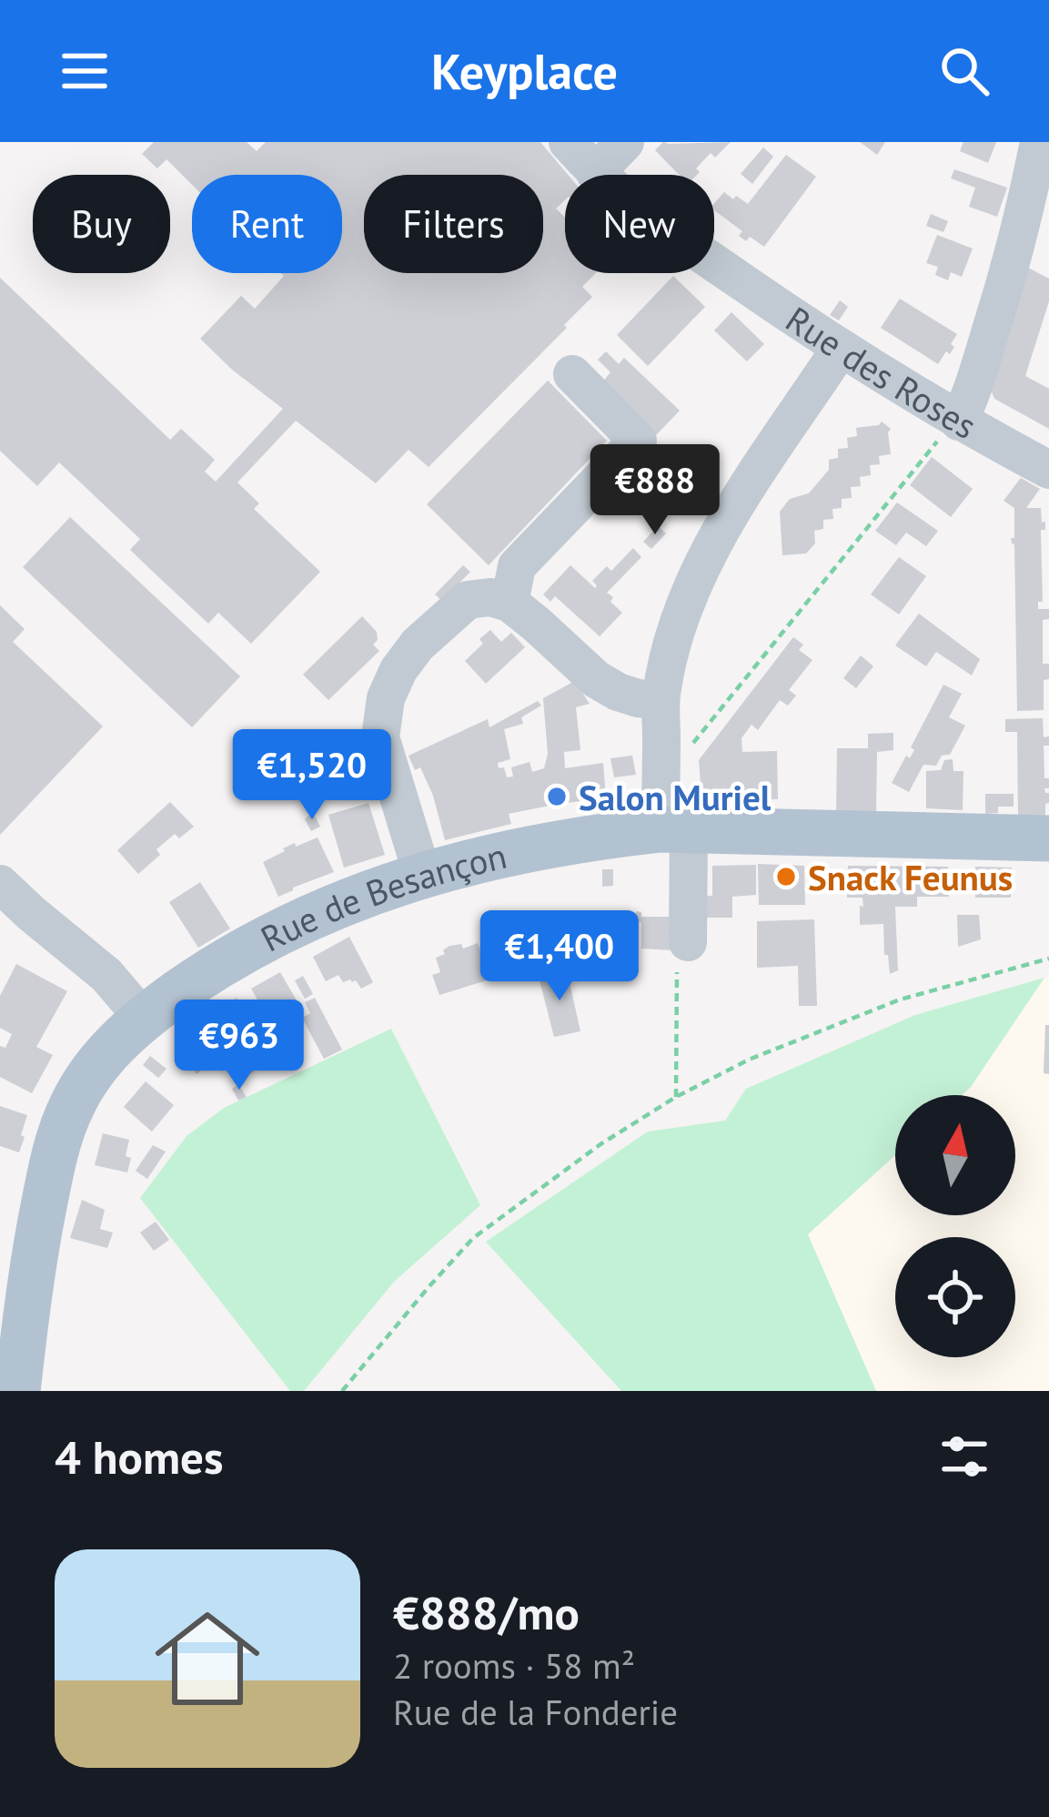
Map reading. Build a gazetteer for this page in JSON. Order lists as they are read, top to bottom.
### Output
{
  "streets": {
    "main road": ["Rue de Besançon"],
    "street": ["Rue des Roses"]
  },
  "places": ["Salon Muriel", "Snack Feunus"],
  "north": "top",
  "page": {
    "header": "Keyplace",
    "chip": [
      "Buy",
      "Rent",
      "Filters",
      "New"
    ],
    "price": [
      "€888",
      "€1,520",
      "€1,400",
      "€963"
    ],
    "heading": "4 homes",
    "list": [
      {
        "name": "€888/mo",
        "note": "2 rooms · 58 m² · Rue de la Fonderie"
      }
    ]
  }
}
